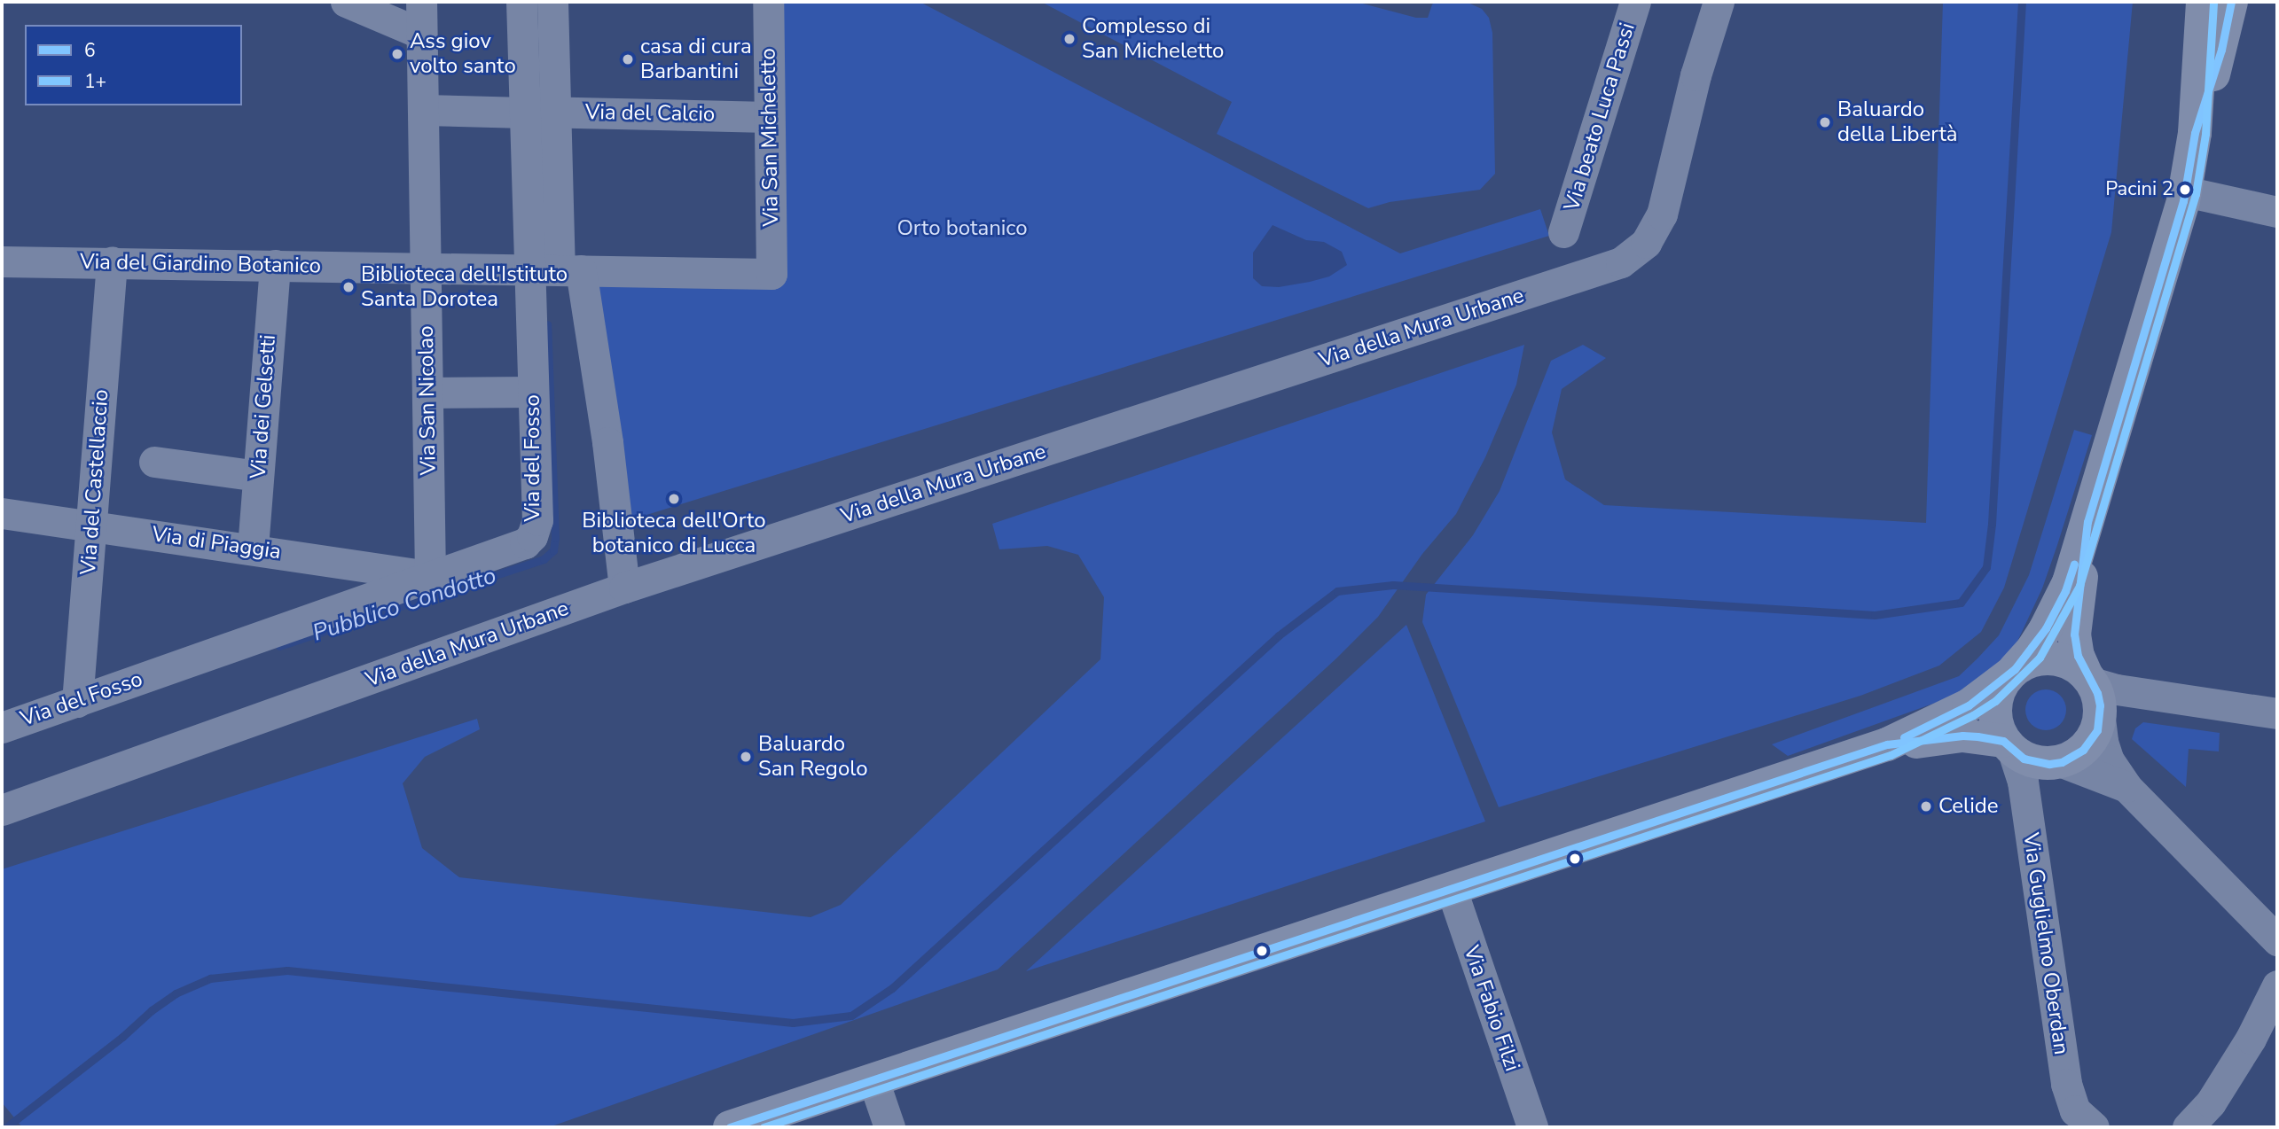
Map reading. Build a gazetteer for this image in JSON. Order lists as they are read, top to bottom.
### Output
{
  "streets": {
    "street": [
      "Via del Calcio",
      "Via beato Luca Passi",
      "Via San Micheletto",
      "Via del Giardino Botanico",
      "Via della Mura Urbane",
      "Via San Nicolao",
      "Via dei Gelsetti",
      "Via del Fosso",
      "Via del Castellaccio",
      "Via di Piaggia",
      "Via Guglielmo Oberdan",
      "Via Fabio Filzi"
    ]
  },
  "crossings": [
    ["Via del Calcio", "Via San Micheletto"],
    ["Via del Calcio", "Via San Nicolao"],
    ["Via del Calcio", "Via del Fosso"],
    ["Via San Micheletto", "Via del Giardino Botanico"],
    ["Via del Giardino Botanico", "Via San Nicolao"],
    ["Via del Giardino Botanico", "Via dei Gelsetti"],
    ["Via del Giardino Botanico", "Via del Fosso"],
    ["Via del Giardino Botanico", "Via del Castellaccio"],
    ["Via San Nicolao", "Via del Fosso"],
    ["Via San Nicolao", "Via di Piaggia"],
    ["Via dei Gelsetti", "Via di Piaggia"],
    ["Via del Fosso", "Via del Castellaccio"],
    ["Via del Fosso", "Via di Piaggia"],
    ["Via del Castellaccio", "Via di Piaggia"]
  ],
  "water": ["Pubblico Condotto"],
  "parks": ["Orto botanico"],
  "places": [
    "Complesso di San Micheletto",
    "Ass giov volto santo",
    "casa di cura Barbantini",
    "Baluardo della Libertà",
    "Pacini 2",
    "Biblioteca dell'Istituto Santa Dorotea",
    "Biblioteca dell'Orto botanico di Lucca",
    "Baluardo San Regolo",
    "Celide"
  ],
  "lines": ["transit line 6", "transit line 1+"],
  "legend": ["6", "1+"]
}
